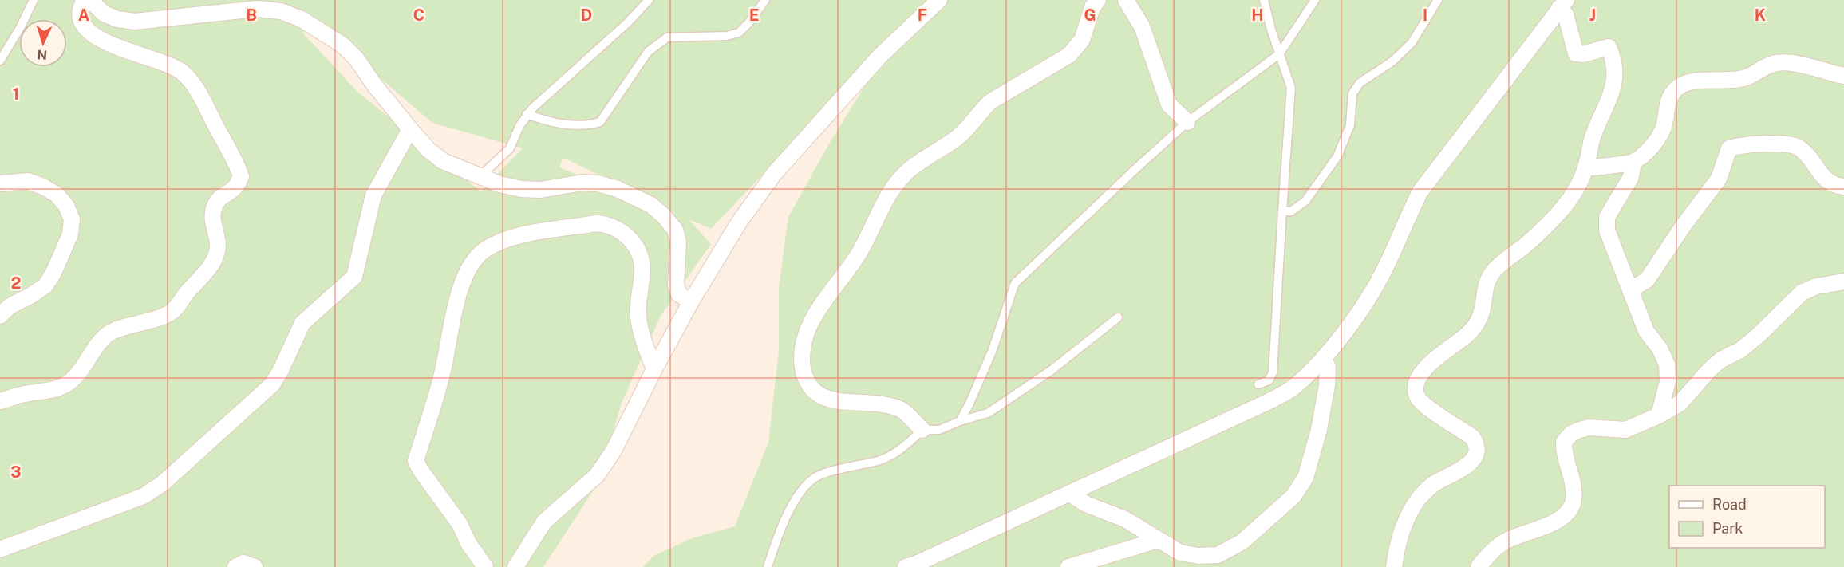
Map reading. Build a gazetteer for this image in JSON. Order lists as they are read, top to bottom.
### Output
{
  "legend": ["Road", "Park"],
  "north": "bottom",
  "grid": {
    "columns": [
      "A",
      "B",
      "C",
      "D",
      "E",
      "F",
      "G",
      "H",
      "I",
      "J",
      "K"
    ],
    "rows": ["1", "2", "3"]
  }
}
